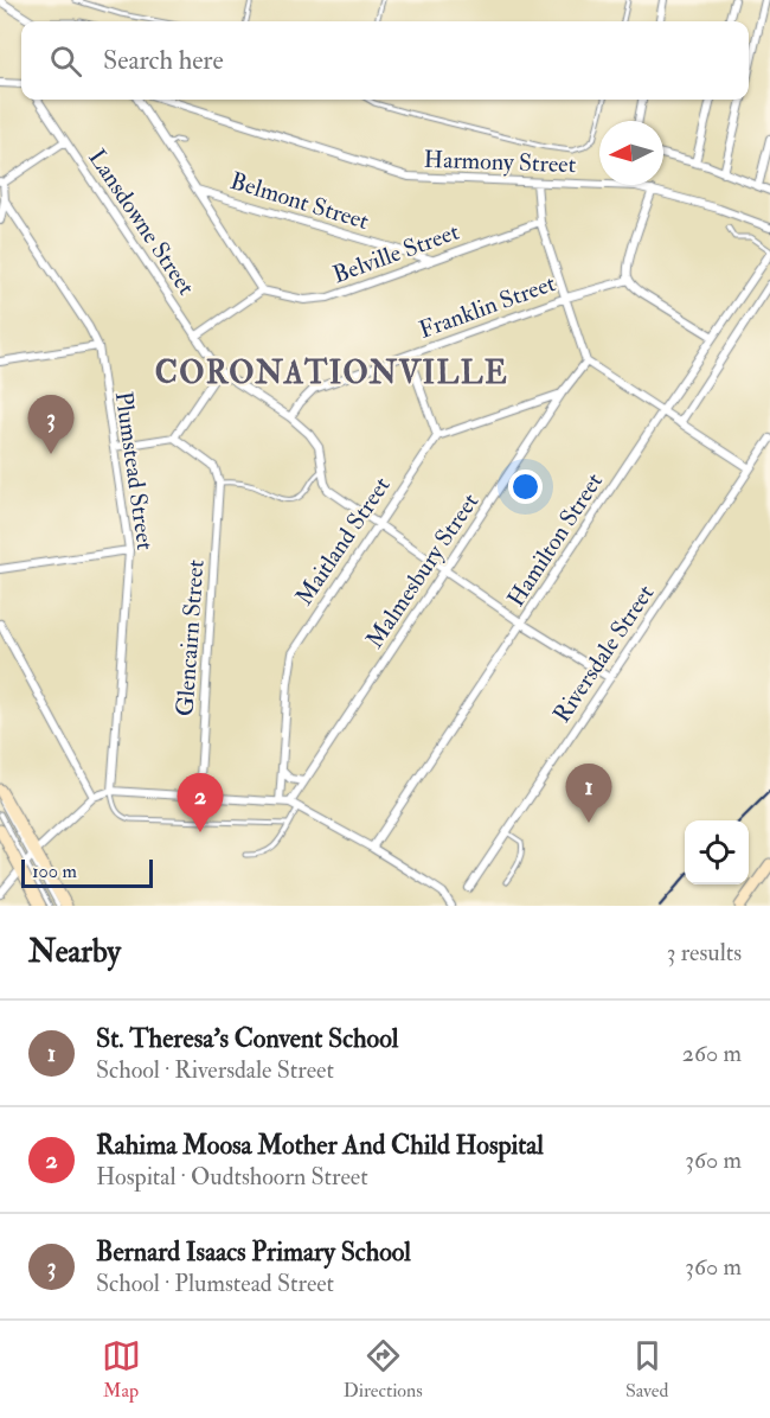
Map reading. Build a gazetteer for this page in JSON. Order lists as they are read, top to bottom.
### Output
{
  "streets": {
    "street": [
      "Harmony Street",
      "Belmont Street",
      "Lansdowne Street",
      "Belville Street",
      "Franklin Street",
      "Plumstead Street",
      "Hamilton Street",
      "Maitland Street",
      "Malmesbury Street",
      "Glencairn Street",
      "Riversdale Street"
    ]
  },
  "crossings": [
    ["Belmont Street", "Belville Street"]
  ],
  "districts": ["CORONATIONVILLE"],
  "scale_bar": "100 m",
  "north": "left",
  "page": {
    "search": "Search here",
    "pins": ["3", "1", "2"],
    "scale": "100 m",
    "heading": ["Nearby", "3 results"],
    "list": [
      {
        "mark": "1",
        "name": "St. Theresa's Convent School",
        "note": "School · Riversdale Street",
        "value": "260 m"
      },
      {
        "mark": "2",
        "name": "Rahima Moosa Mother And Child Hospital",
        "note": "Hospital · Oudtshoorn Street",
        "value": "360 m"
      },
      {
        "mark": "3",
        "name": "Bernard Isaacs Primary School",
        "note": "School · Plumstead Street",
        "value": "360 m"
      }
    ],
    "nav": ["Map", "Directions", "Saved"]
  }
}
